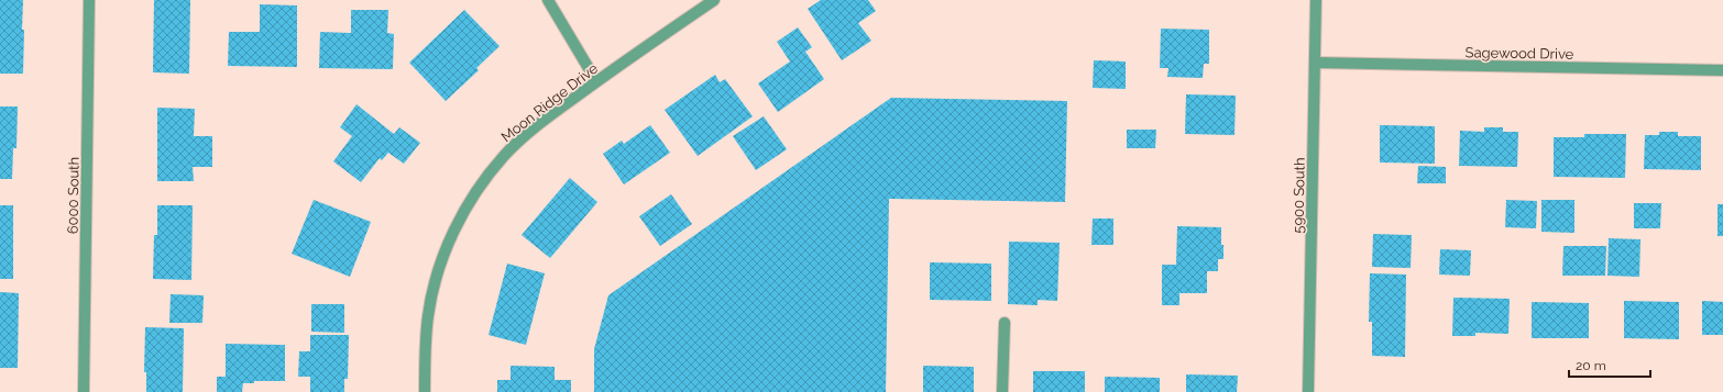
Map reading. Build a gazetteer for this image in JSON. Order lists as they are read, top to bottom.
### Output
{
  "streets": {
    "street": [
      "Sagewood Drive",
      "Moon Ridge Drive",
      "6000 South",
      "5900 South"
    ]
  },
  "crossings": [
    ["Sagewood Drive", "5900 South"]
  ],
  "scale_bar": "20 m"
}
